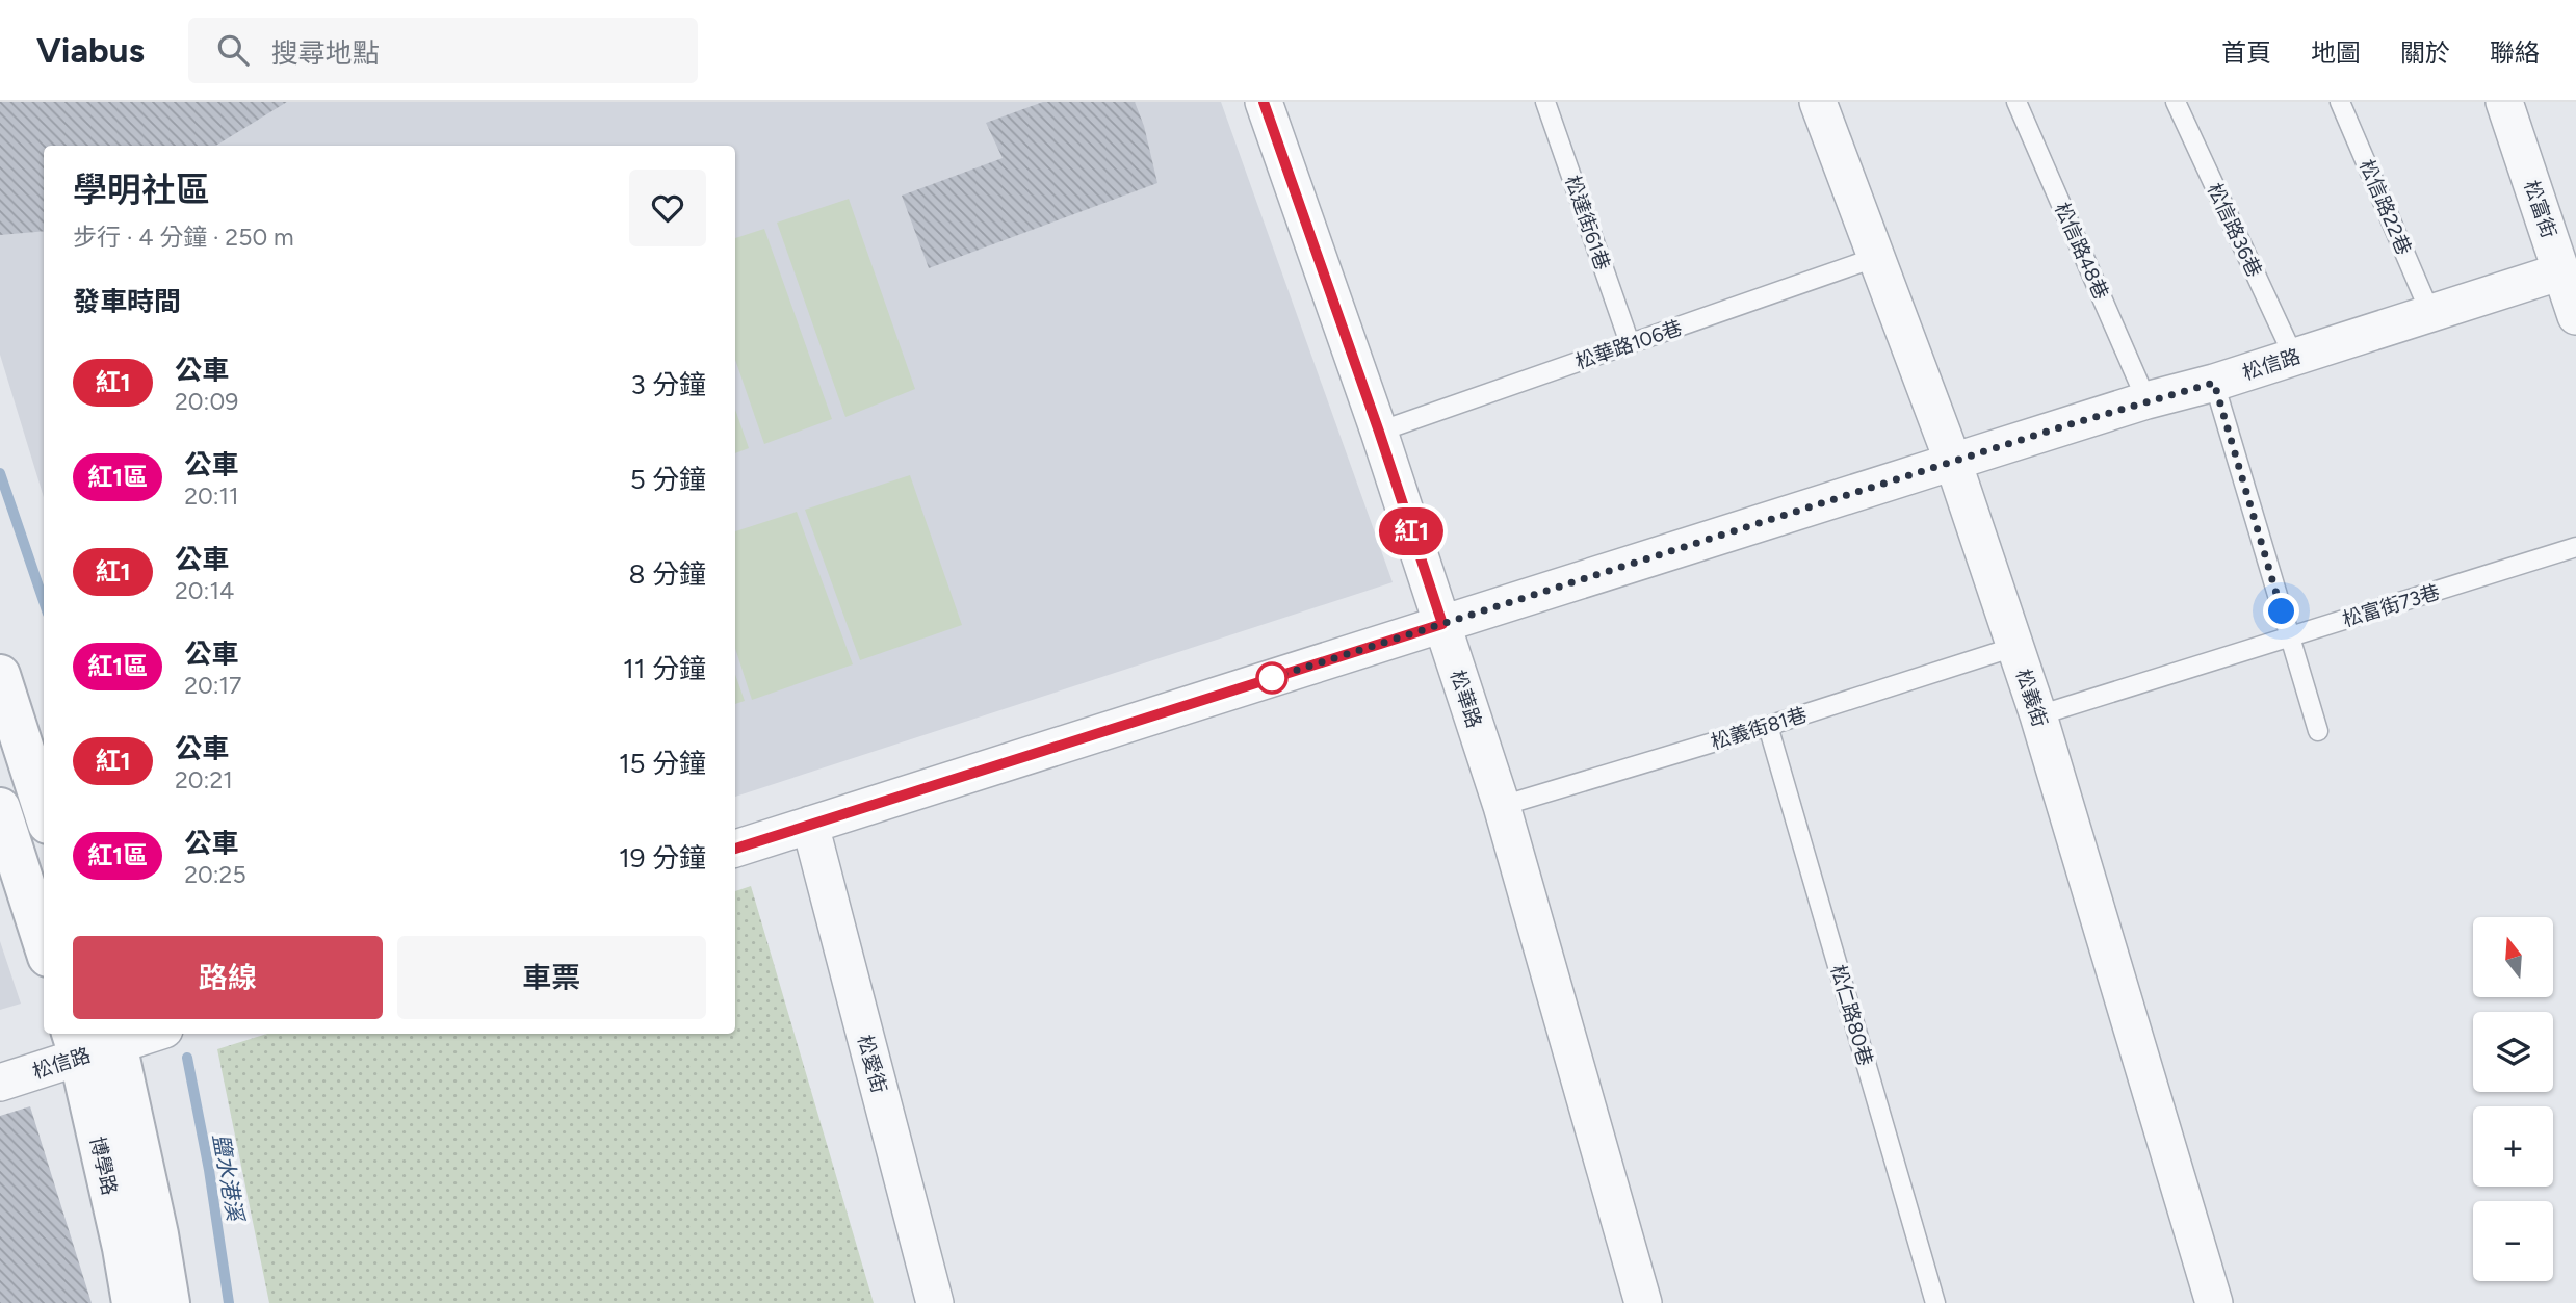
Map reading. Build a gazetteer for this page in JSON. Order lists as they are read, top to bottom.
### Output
{
  "streets": {
    "street": [
      "松富街",
      "松信路",
      "松義街",
      "松華路",
      "松愛街",
      "博學路"
    ],
    "lane": [
      "松信路22巷",
      "松達街61巷",
      "松信路36巷",
      "松信路48巷",
      "松華路106巷",
      "松富街73巷",
      "松義街81巷",
      "松仁路80巷"
    ]
  },
  "crossings": [
    ["松信路22巷", "松信路"],
    ["松富街", "松信路"],
    ["松達街61巷", "松華路106巷"],
    ["松信路36巷", "松信路"],
    ["松信路48巷", "松信路"],
    ["松華路106巷", "松義街"],
    ["松華路106巷", "松華路"],
    ["松信路", "松義街"],
    ["松信路", "松華路"],
    ["松信路", "松愛街"],
    ["松信路", "博學路"],
    ["松富街73巷", "松義街"],
    ["松義街", "松義街81巷"],
    ["松華路", "松義街81巷"],
    ["松義街81巷", "松仁路80巷"]
  ],
  "water": ["鹽水港溪"],
  "lines": ["bus line 紅1"],
  "north": "top",
  "page": {
    "header": "Viabus",
    "search": "搜尋地點",
    "nav": [
      "首頁",
      "地圖",
      "關於",
      "聯絡"
    ],
    "on_map": "紅1",
    "heading": [
      ["學明社區", "步行 · 4 分鐘 · 250 m"],
      "發車時間"
    ],
    "list": [
      {
        "mark": "紅1",
        "name": "公車",
        "note": "20:09",
        "value": "3 分鐘"
      },
      {
        "mark": "紅1區",
        "name": "公車",
        "note": "20:11",
        "value": "5 分鐘"
      },
      {
        "mark": "紅1",
        "name": "公車",
        "note": "20:14",
        "value": "8 分鐘"
      },
      {
        "mark": "紅1區",
        "name": "公車",
        "note": "20:17",
        "value": "11 分鐘"
      },
      {
        "mark": "紅1",
        "name": "公車",
        "note": "20:21",
        "value": "15 分鐘"
      },
      {
        "mark": "紅1區",
        "name": "公車",
        "note": "20:25",
        "value": "19 分鐘"
      }
    ],
    "map_buttons": ["+", "−"],
    "buttons": ["路線", "車票"]
  }
}
